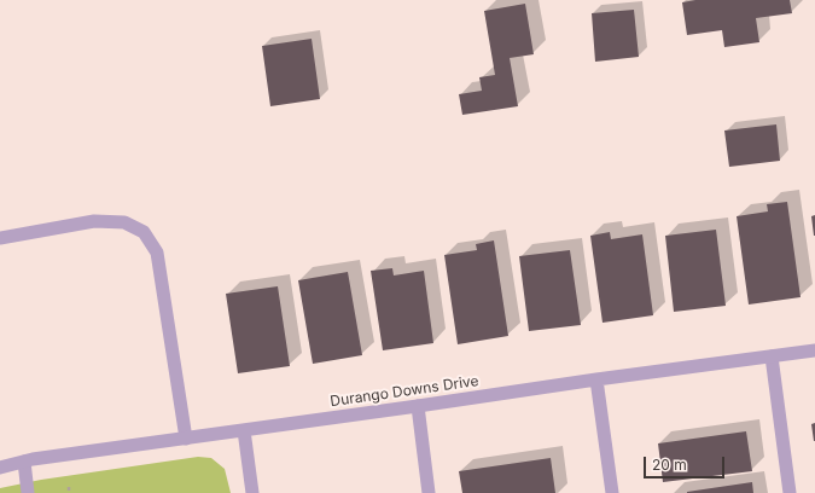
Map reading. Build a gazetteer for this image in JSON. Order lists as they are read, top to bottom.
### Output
{
  "streets": {
    "street": ["Durango Downs Drive"]
  },
  "scale_bar": "20 m"
}
